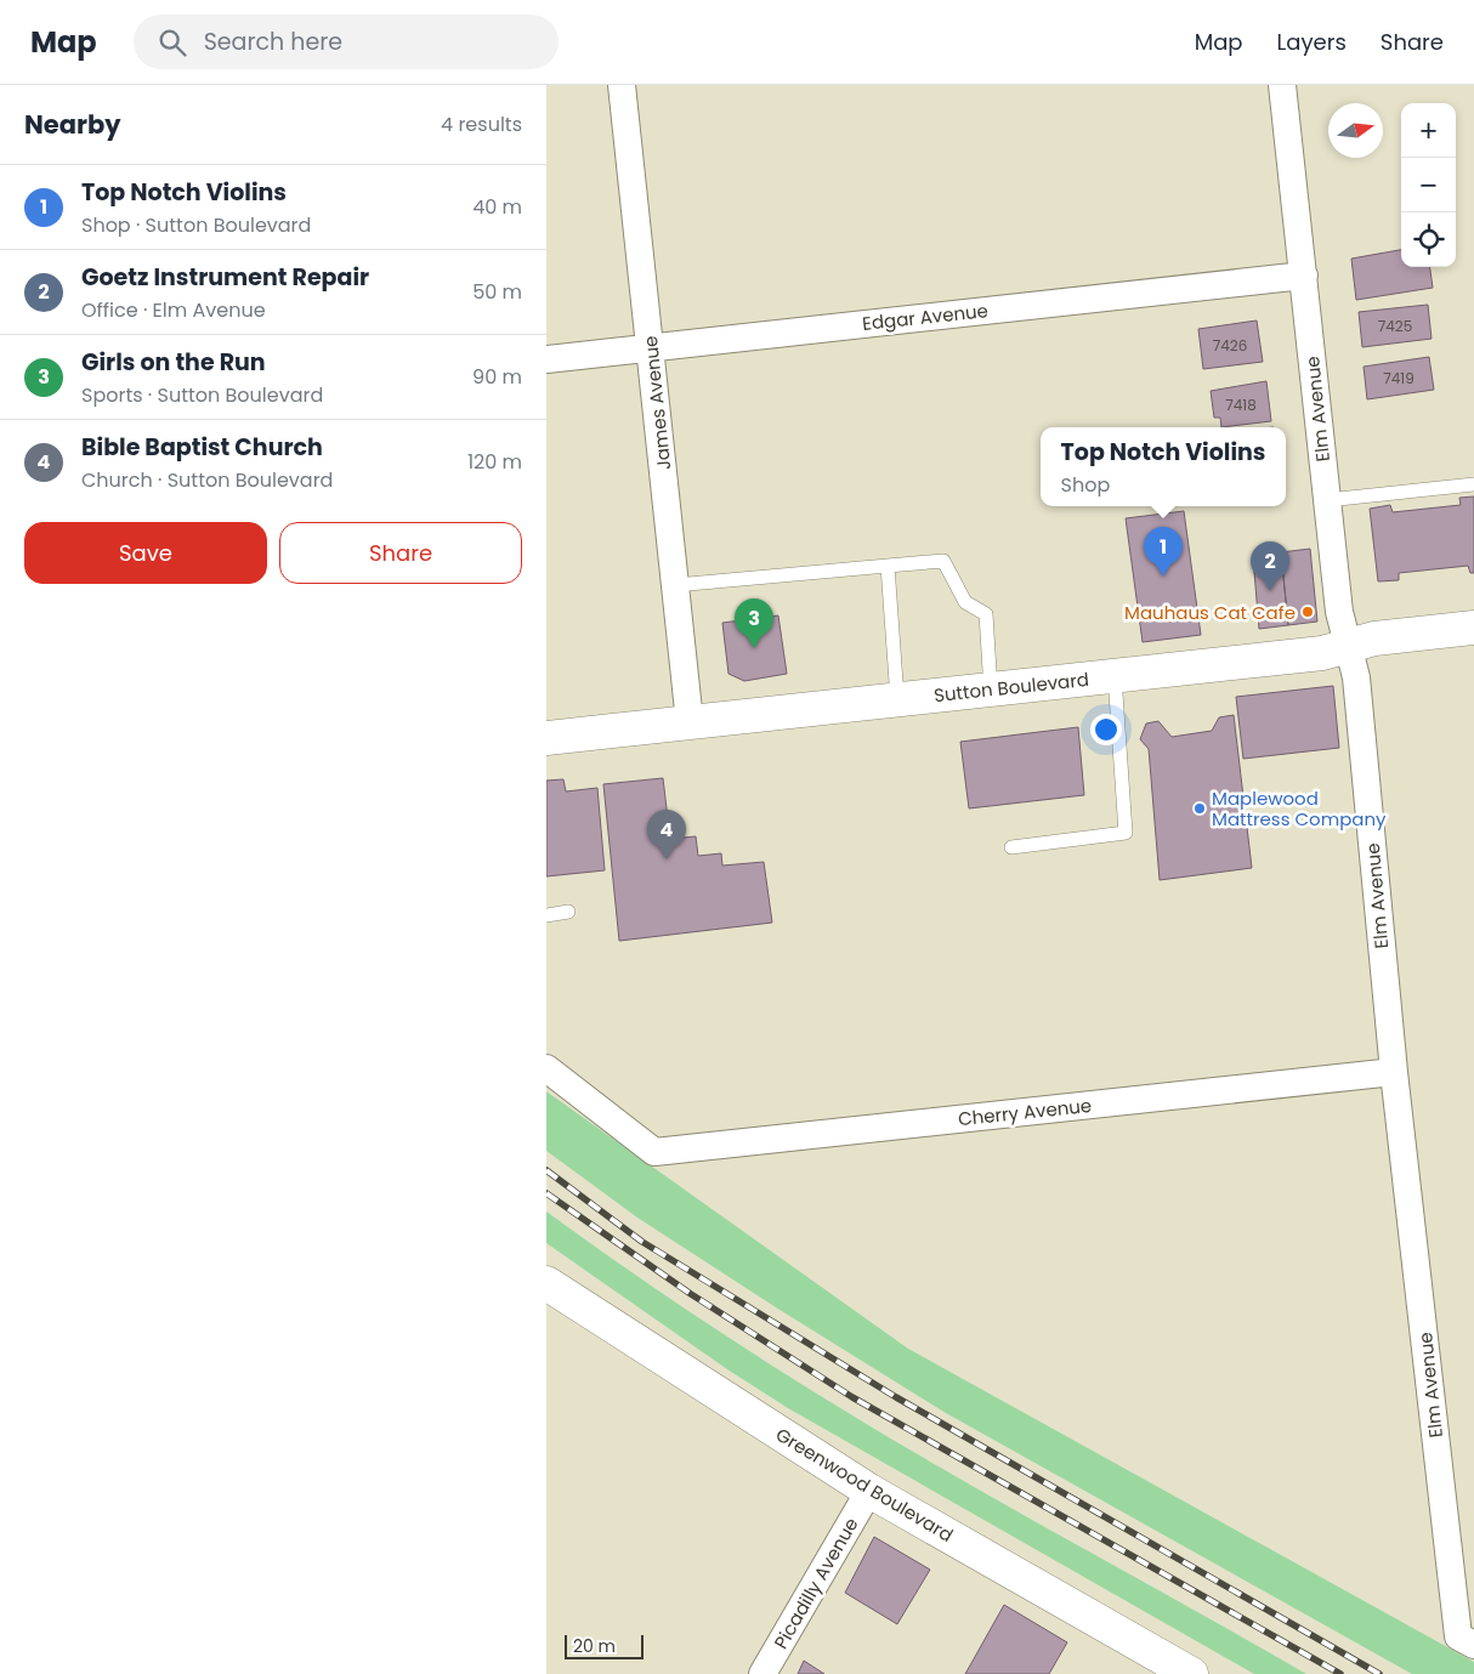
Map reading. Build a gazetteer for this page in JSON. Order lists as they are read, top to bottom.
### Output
{
  "streets": {
    "street": [
      "Edgar Avenue",
      "James Avenue",
      "Elm Avenue",
      "Sutton Boulevard",
      "Cherry Avenue",
      "Greenwood Boulevard",
      "Picadilly Avenue"
    ]
  },
  "crossings": [
    ["Edgar Avenue", "James Avenue"],
    ["Edgar Avenue", "Elm Avenue"],
    ["James Avenue", "Sutton Boulevard"],
    ["Elm Avenue", "Sutton Boulevard"],
    ["Elm Avenue", "Cherry Avenue"],
    ["Greenwood Boulevard", "Picadilly Avenue"]
  ],
  "places": ["Mauhaus Cat Cafe", "Maplewood Mattress Company"],
  "house_numbers": [
    "7425",
    "7426",
    "7419",
    "7418"
  ],
  "scale_bar": "20 m",
  "north": "right",
  "page": {
    "header": "Map",
    "search": "Search here",
    "nav": ["Map", "Layers", "Share"],
    "heading": ["Nearby", "4 results"],
    "map_buttons": ["+", "−"],
    "list": [
      {
        "mark": "1",
        "name": "Top Notch Violins",
        "note": "Shop · Sutton Boulevard",
        "value": "40 m"
      },
      {
        "mark": "2",
        "name": "Goetz Instrument Repair",
        "note": "Office · Elm Avenue",
        "value": "50 m"
      },
      {
        "mark": "3",
        "name": "Girls on the Run",
        "note": "Sports · Sutton Boulevard",
        "value": "90 m"
      },
      {
        "mark": "4",
        "name": "Bible Baptist Church",
        "note": "Church · Sutton Boulevard",
        "value": "120 m"
      }
    ],
    "popup": ["Top Notch Violins", "Shop"],
    "buttons": ["Save", "Share"],
    "pins": [
      "1",
      "2",
      "3",
      "4"
    ],
    "scale": "20 m"
  }
}
